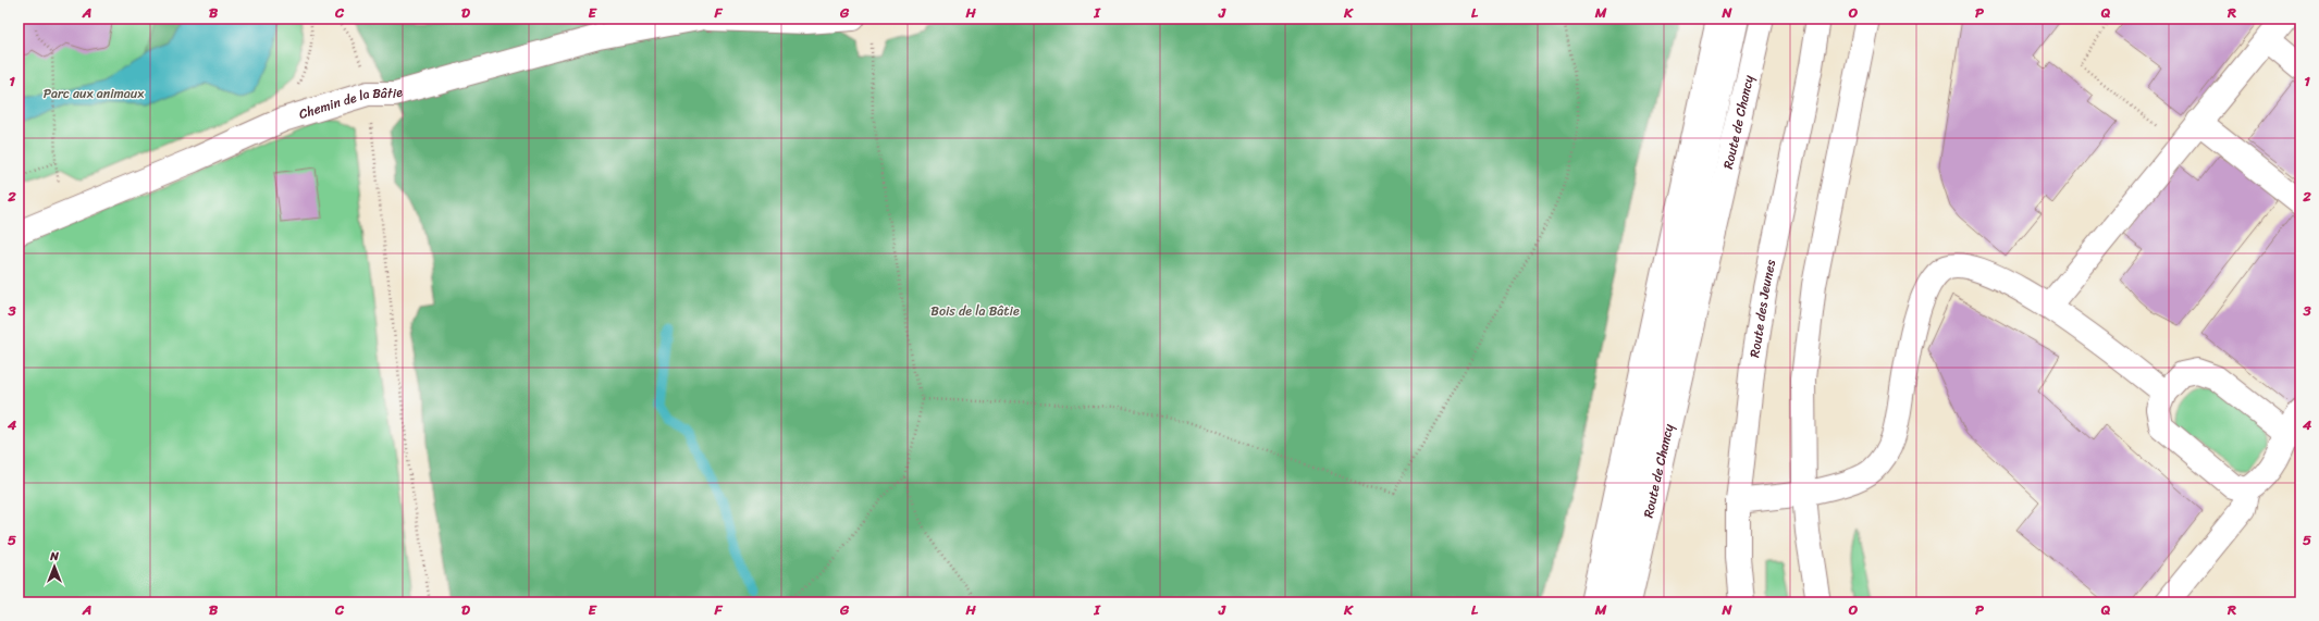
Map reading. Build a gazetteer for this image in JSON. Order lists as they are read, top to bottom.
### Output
{
  "streets": {
    "main road": ["Chemin de la Bâtie", "Route de Chancy", "Route des Jeunes"]
  },
  "parks": ["Parc aux animaux", "Bois de la Bâtie"],
  "north": "top",
  "grid": {
    "columns": [
      "A",
      "B",
      "C",
      "D",
      "E",
      "F",
      "G",
      "H",
      "I",
      "J",
      "K",
      "L",
      "M",
      "N",
      "O",
      "P",
      "Q",
      "R"
    ],
    "rows": [
      "1",
      "2",
      "3",
      "4",
      "5"
    ]
  }
}
